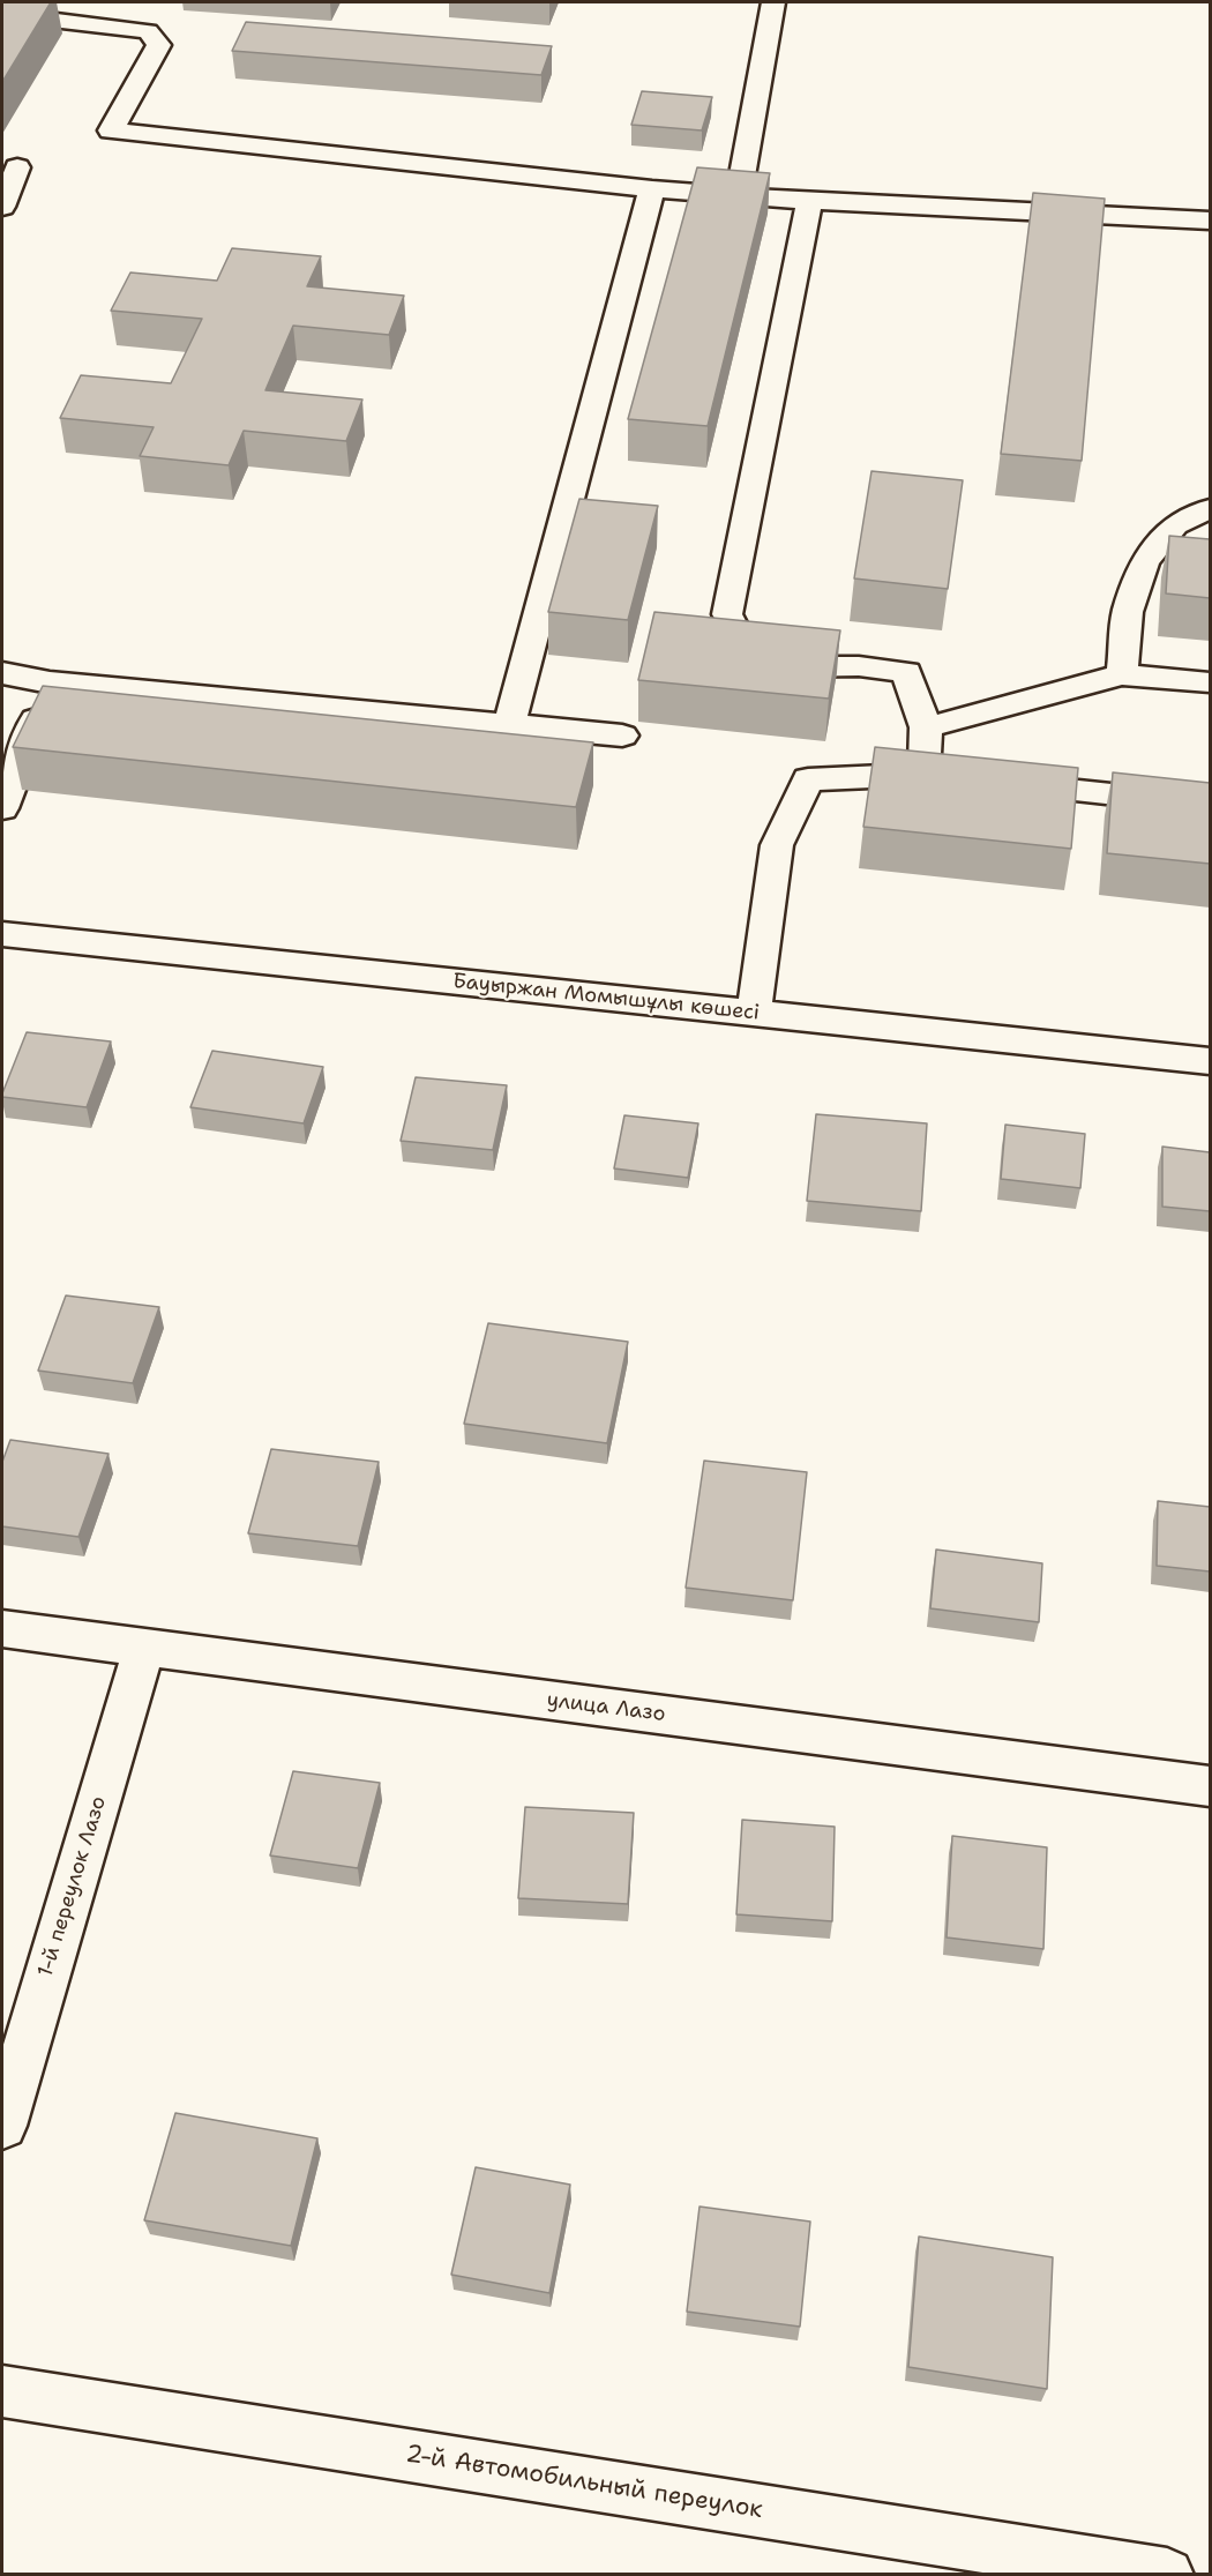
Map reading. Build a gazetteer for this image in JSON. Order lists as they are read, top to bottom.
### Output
{
  "streets": {
    "street": [
      "Бауыржан Момышұлы көшесі",
      "улица Лазо",
      "1-й переулок Лазо",
      "2-й Автомобильный переулок"
    ]
  },
  "crossings": [
    ["улица Лазо", "1-й переулок Лазо"]
  ]
}
